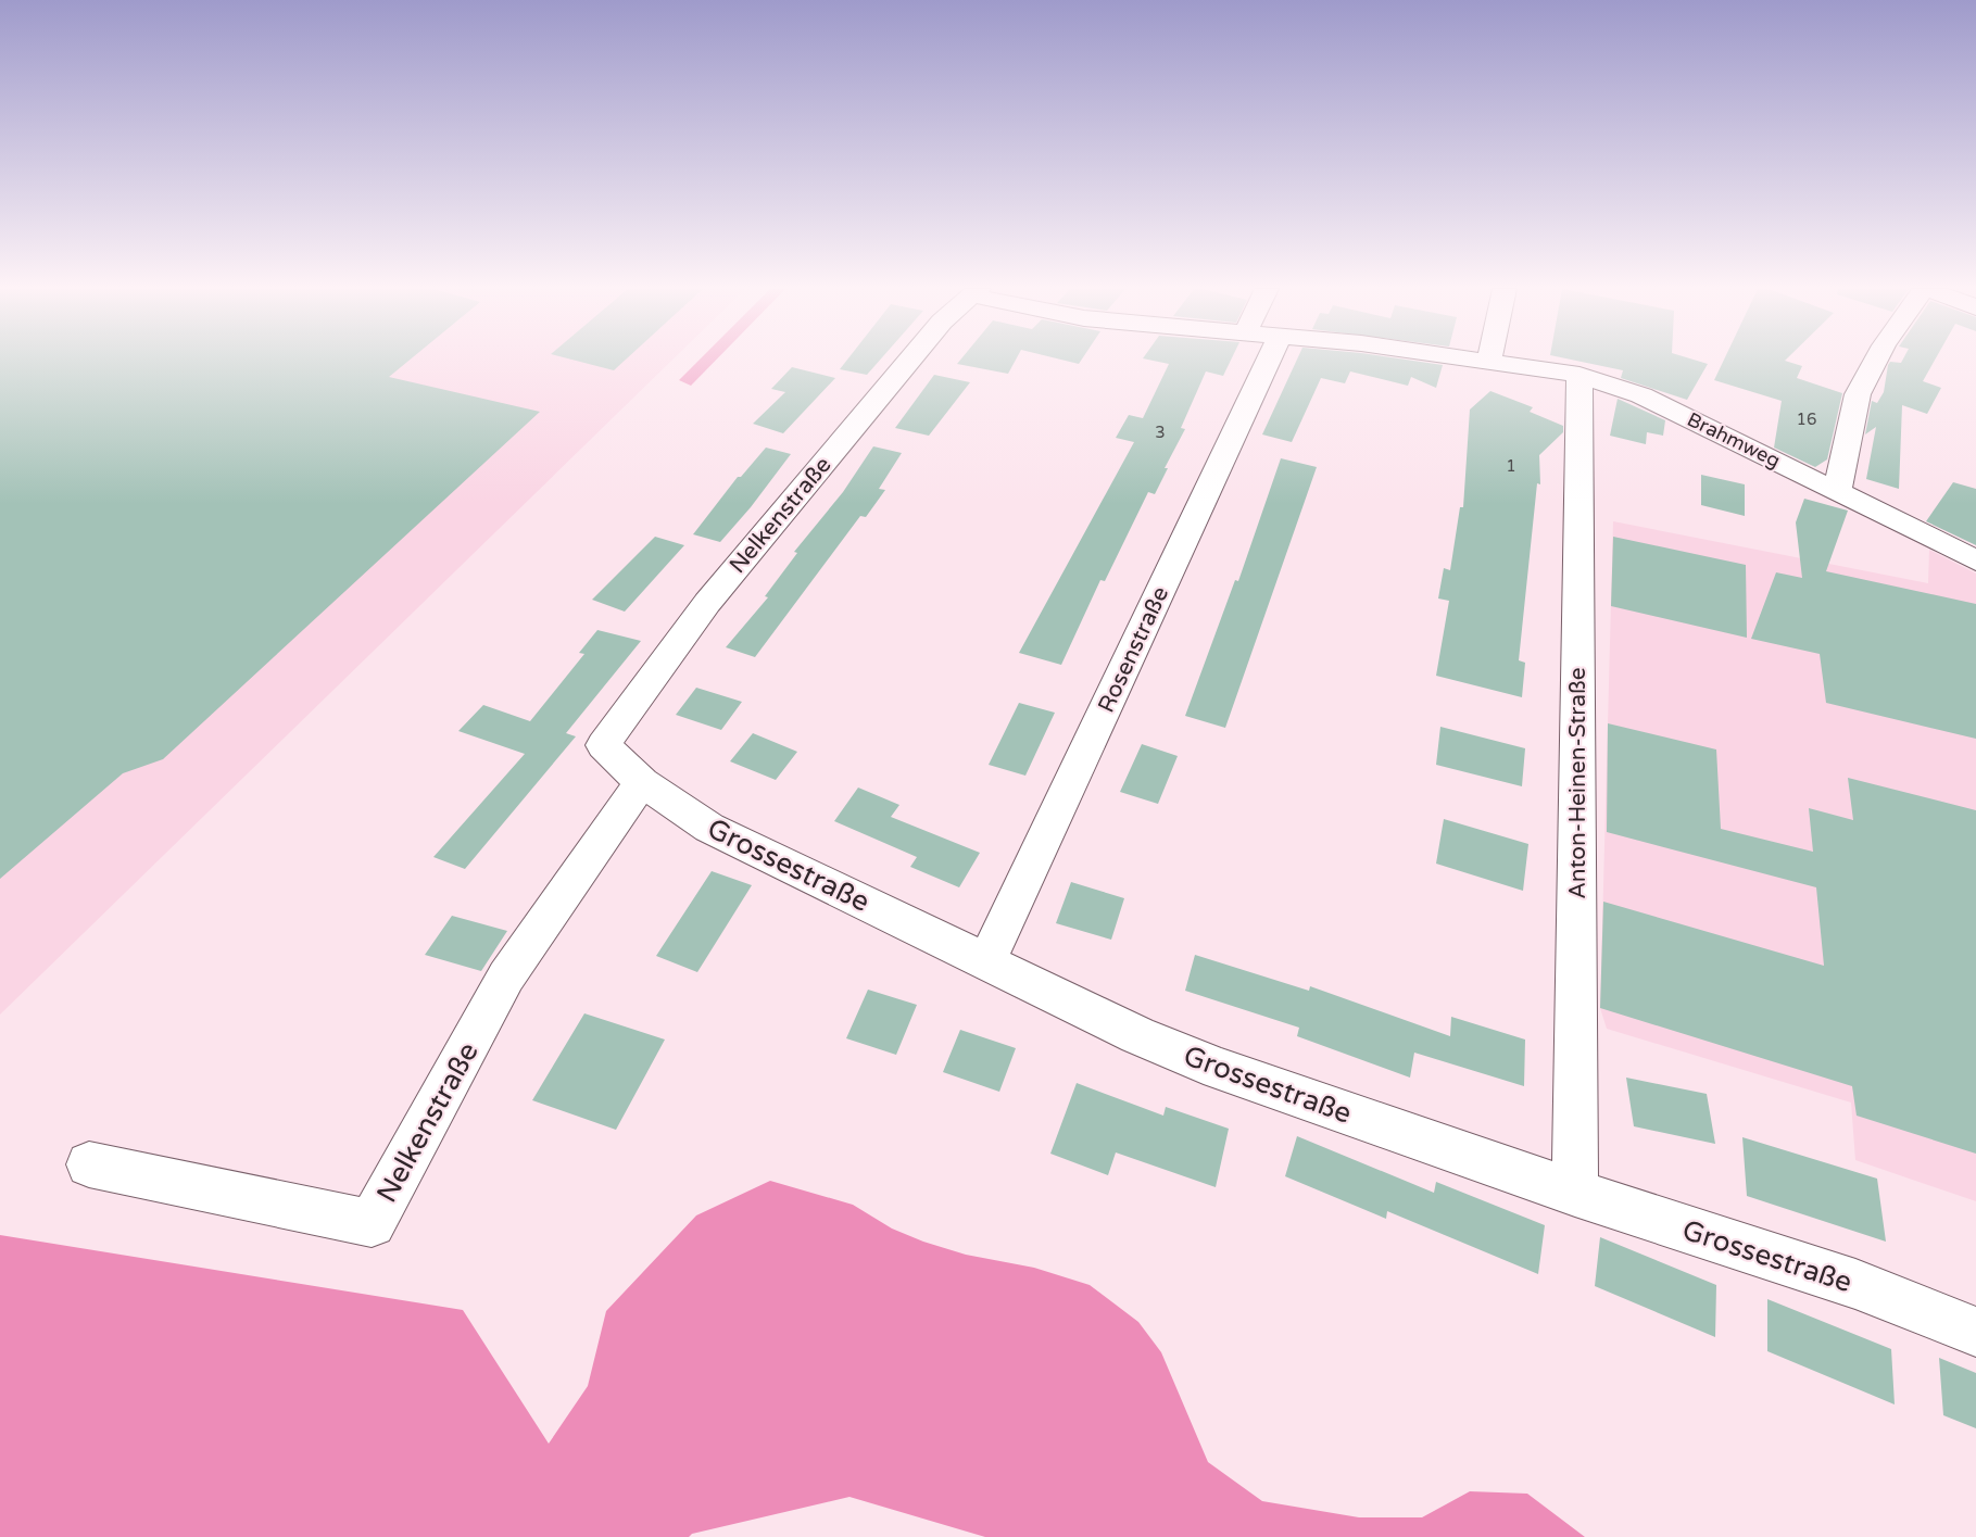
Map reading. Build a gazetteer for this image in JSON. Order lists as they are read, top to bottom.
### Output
{
  "streets": {
    "street": [
      "Brahmweg",
      "Nelkenstraße",
      "Rosenstraße",
      "Anton-Heinen-Straße",
      "Grossestraße"
    ]
  },
  "crossings": [
    ["Brahmweg", "Anton-Heinen-Straße"],
    ["Nelkenstraße", "Grossestraße"],
    ["Rosenstraße", "Grossestraße"],
    ["Anton-Heinen-Straße", "Grossestraße"]
  ],
  "house_numbers": ["16", "3", "1"]
}
